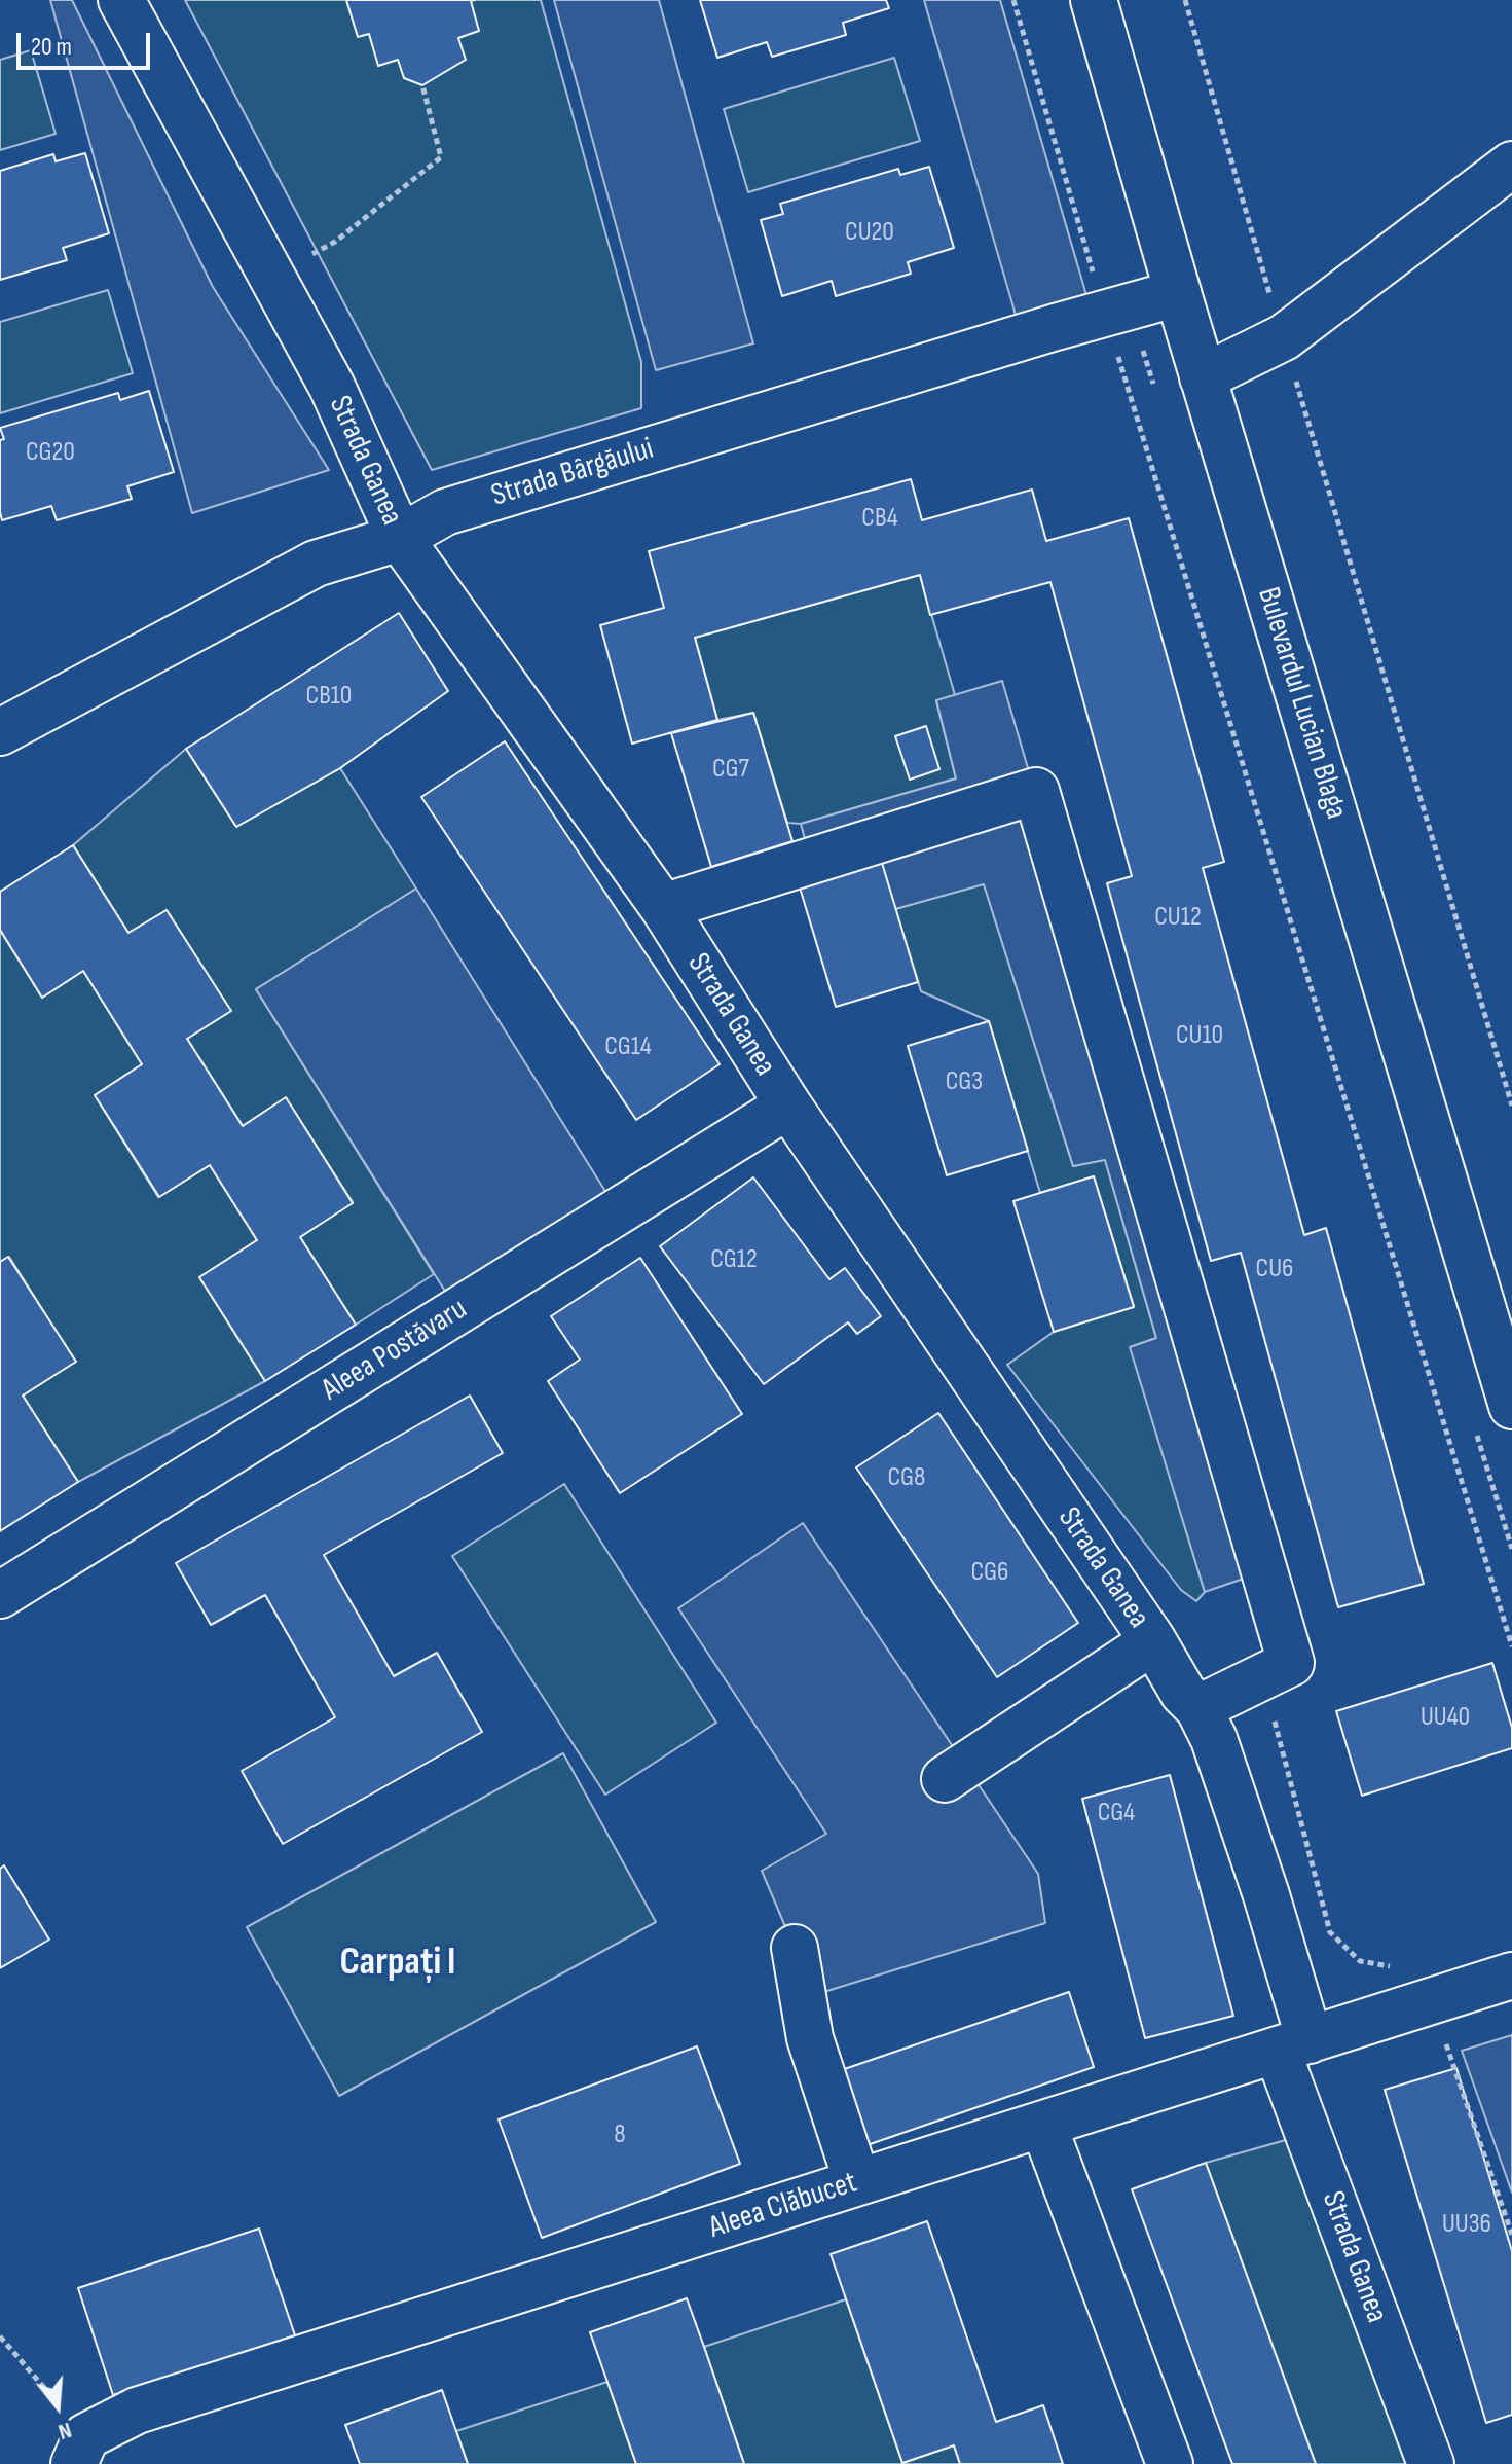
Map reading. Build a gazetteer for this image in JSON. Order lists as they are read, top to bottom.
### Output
{
  "streets": {
    "street": [
      "Strada Ganea",
      "Strada Bârgăului",
      "Bulevardul Lucian Blaga",
      "Aleea Postăvaru",
      "Aleea Clăbucet"
    ]
  },
  "crossings": [
    ["Strada Ganea", "Strada Bârgăului"],
    ["Strada Ganea", "Aleea Postăvaru"],
    ["Strada Ganea", "Aleea Clăbucet"],
    ["Strada Bârgăului", "Bulevardul Lucian Blaga"]
  ],
  "districts": ["Carpați I"],
  "house_numbers": [
    "CU20",
    "CG20",
    "CB4",
    "CB10",
    "CG7",
    "CU12",
    "CU10",
    "CG14",
    "CG3",
    "CG12",
    "CU6",
    "CG8",
    "CG6",
    "UU40",
    "CG4",
    "8",
    "UU36"
  ],
  "scale_bar": "20 m",
  "north": "bottom"
}
